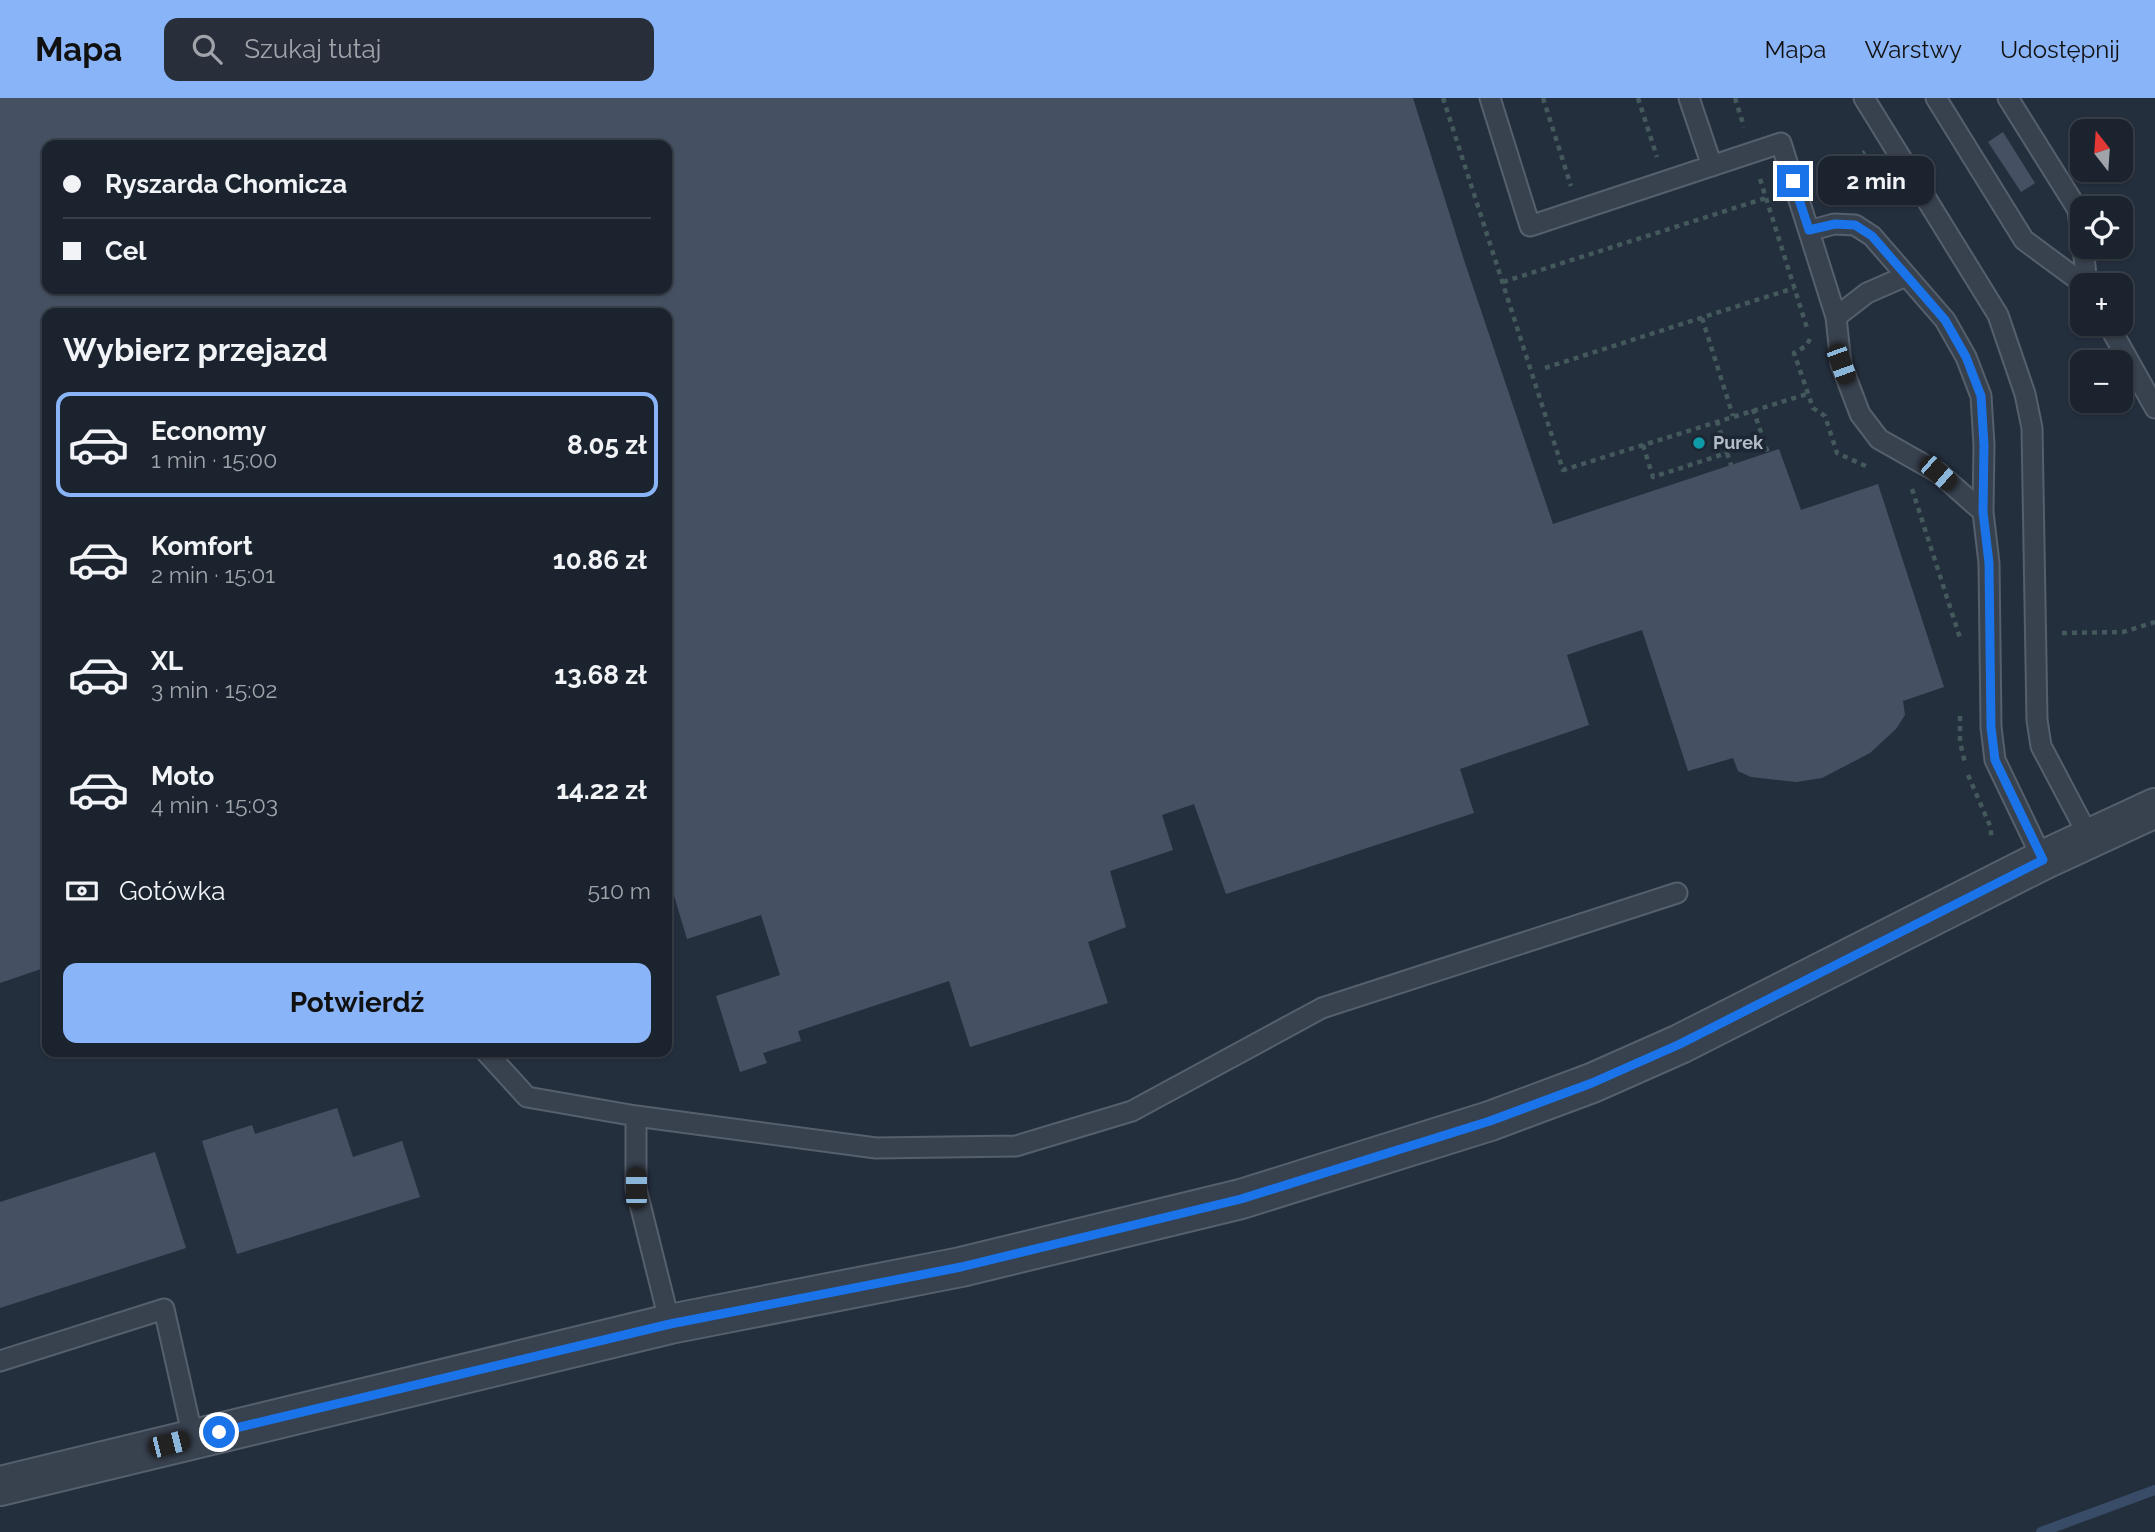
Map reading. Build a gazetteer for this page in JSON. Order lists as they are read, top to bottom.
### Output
{
  "places": ["Purek"],
  "north": "top",
  "page": {
    "header": "Mapa",
    "search": "Szukaj tutaj",
    "nav": ["Mapa", "Warstwy", "Udostępnij"],
    "map_buttons": ["+", "−"],
    "banner": ["Ryszarda Chomicza", "Cel"],
    "bubble": "2 min",
    "heading": "Wybierz przejazd",
    "list": [
      {
        "name": "Economy",
        "note": "1 min · 15:00",
        "value": "8.05 zł"
      },
      {
        "name": "Komfort",
        "note": "2 min · 15:01",
        "value": "10.86 zł"
      },
      {
        "name": "XL",
        "note": "3 min · 15:02",
        "value": "13.68 zł"
      },
      {
        "name": "Moto",
        "note": "4 min · 15:03",
        "value": "14.22 zł"
      }
    ],
    "pay": ["Gotówka", "510 m"],
    "buttons": "Potwierdź"
  }
}
